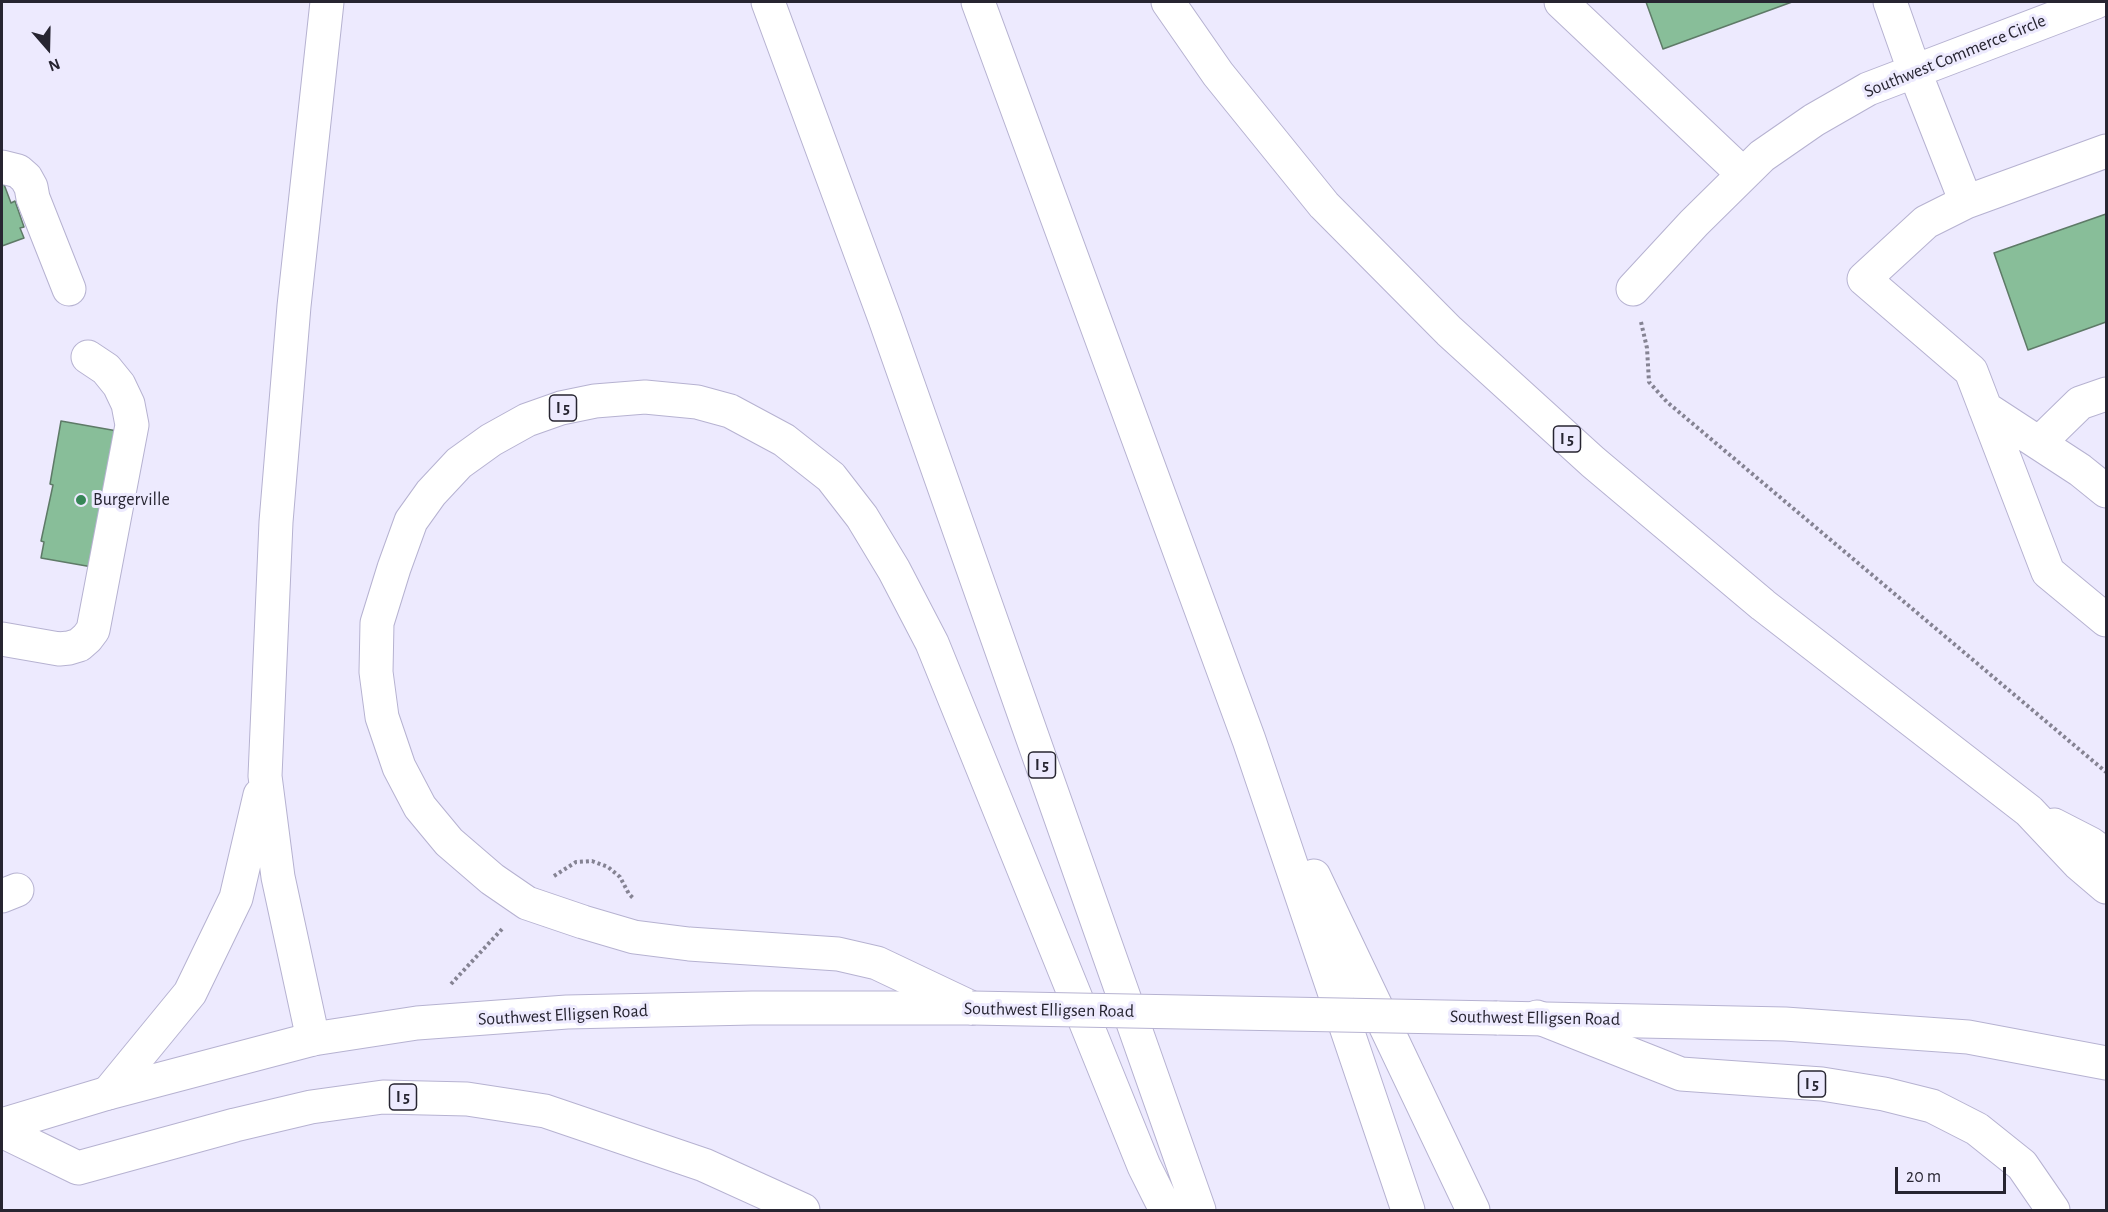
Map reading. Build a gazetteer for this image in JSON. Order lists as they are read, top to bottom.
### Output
{
  "streets": {
    "main road": ["Southwest Commerce Circle", "I 5", "Southwest Elligsen Road"]
  },
  "crossings": [
    ["I 5", "Southwest Elligsen Road"]
  ],
  "places": ["Burgerville"],
  "scale_bar": "20 m",
  "north": "bottom"
}
